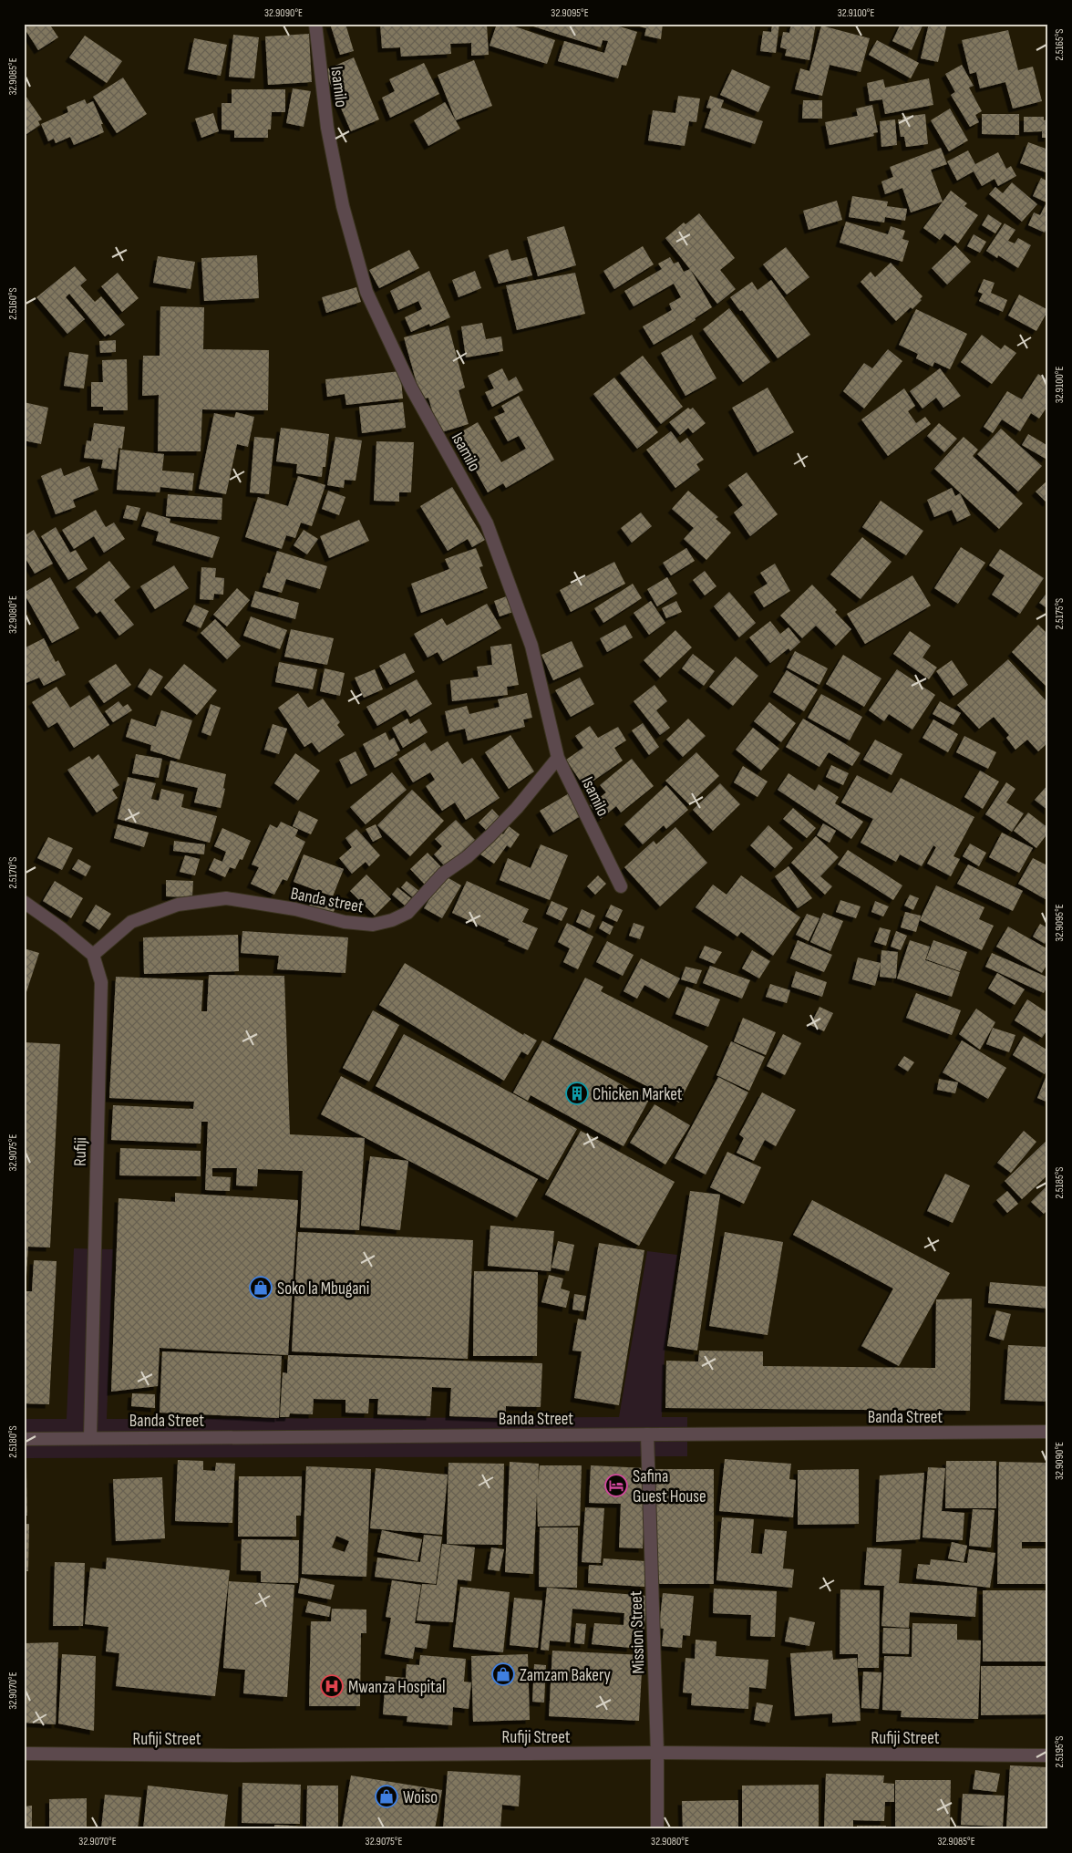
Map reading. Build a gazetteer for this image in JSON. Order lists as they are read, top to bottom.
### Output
{
  "streets": {
    "street": [
      "Isamilo",
      "Banda street",
      "Rufiji",
      "Banda Street",
      "Mission Street",
      "Rufiji Street"
    ]
  },
  "crossings": [
    ["Isamilo", "Banda street"],
    ["Banda street", "Rufiji"],
    ["Rufiji", "Banda Street"],
    ["Banda Street", "Mission Street"],
    ["Mission Street", "Rufiji Street"]
  ],
  "places": {
    "building": ["Chicken Market"],
    "shop": ["Soko la Mbugani", "Zamzam Bakery", "Woiso"],
    "hotel": ["Safina Guest House"],
    "hospital": ["Mwanza Hospital"]
  },
  "coordinates": [
    "32.9090°E",
    "32.9095°E",
    "32.9100°E",
    "2.5165°S",
    "32.9085°E",
    "2.5160°S",
    "2.5175°S",
    "32.9080°E",
    "2.5170°S",
    "32.9075°E",
    "2.5185°S",
    "2.5180°S",
    "32.9070°E",
    "2.5195°S"
  ]
}
